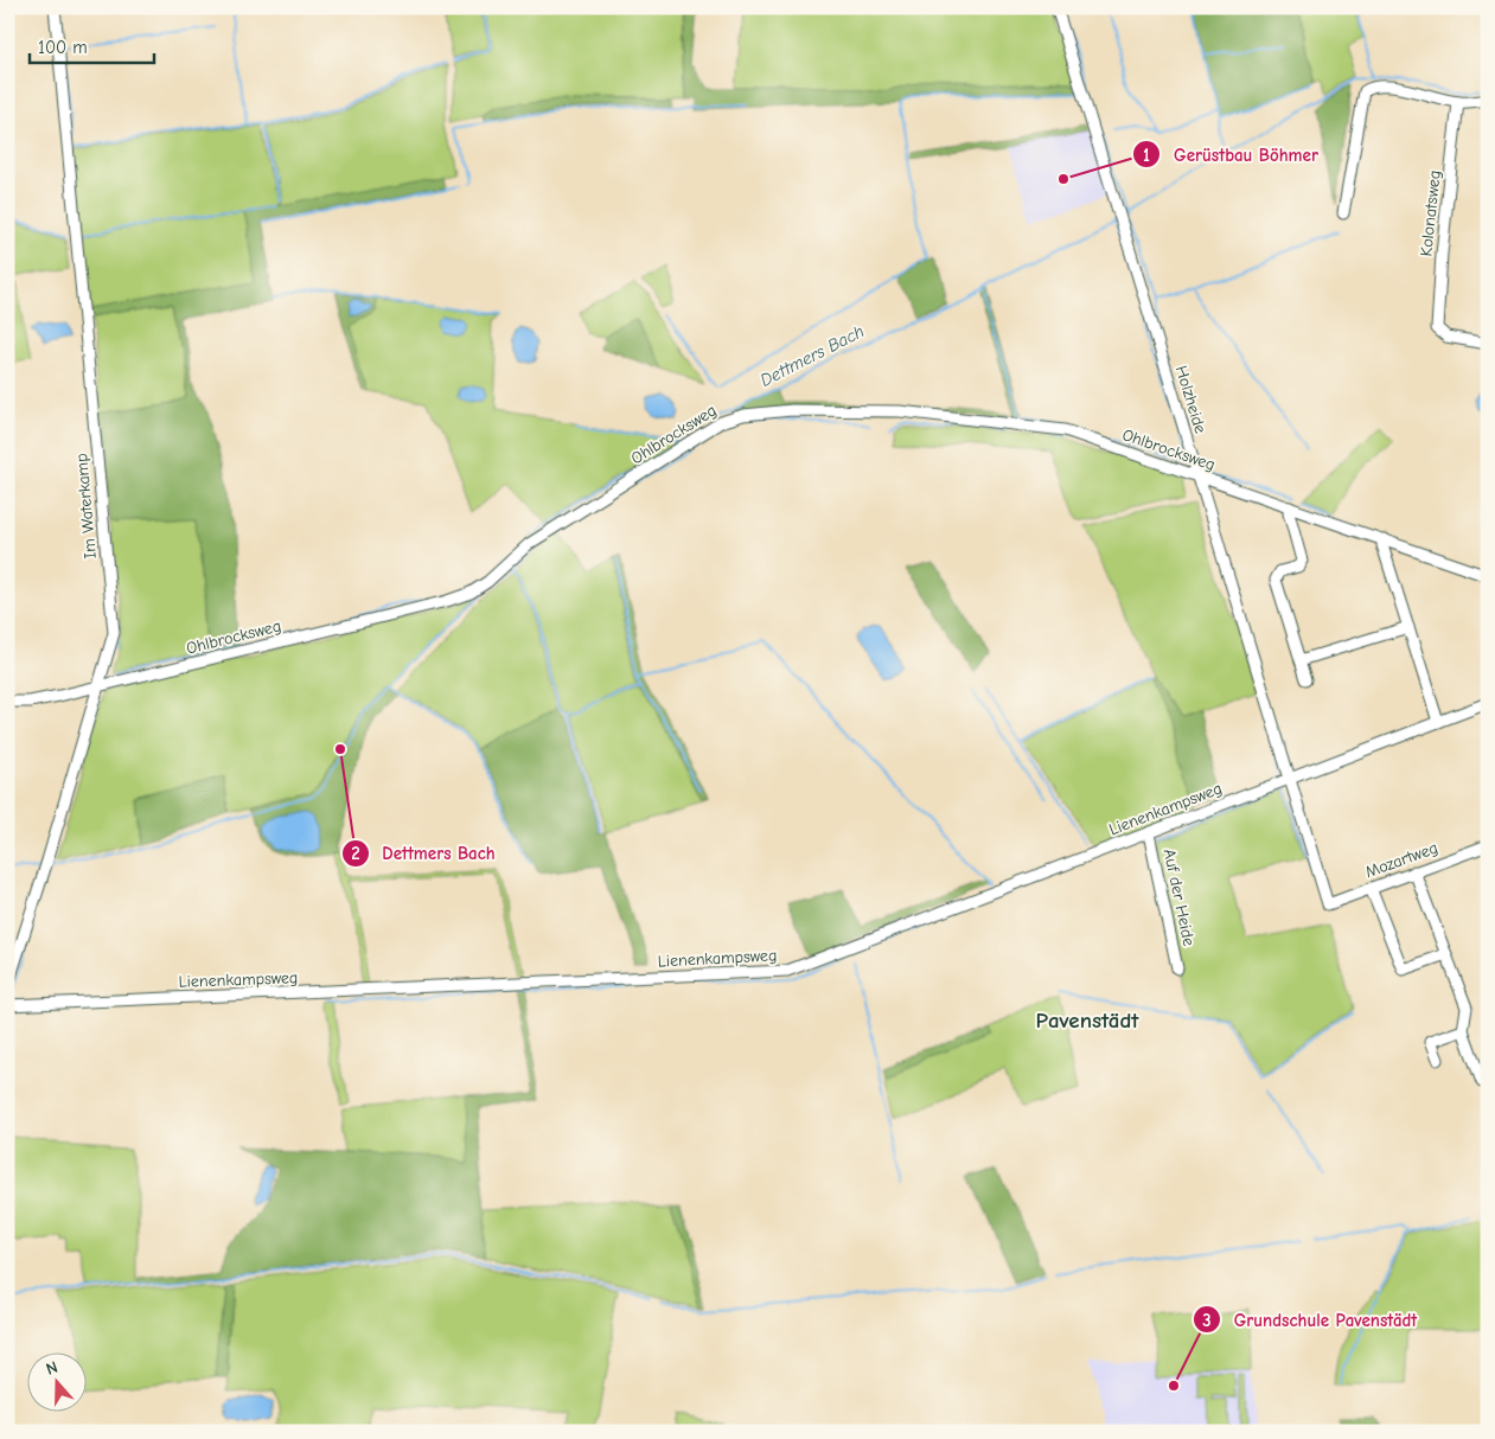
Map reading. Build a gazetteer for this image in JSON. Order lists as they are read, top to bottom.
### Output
{
  "streets": {
    "street": [
      "Kolonatsweg",
      "Holzheide",
      "Ohlbrocksweg",
      "Im Waterkamp",
      "Lienenkampsweg",
      "Mozartweg",
      "Auf der Heide"
    ]
  },
  "crossings": [
    ["Holzheide", "Ohlbrocksweg"],
    ["Holzheide", "Lienenkampsweg"],
    ["Holzheide", "Mozartweg"],
    ["Ohlbrocksweg", "Im Waterkamp"],
    ["Lienenkampsweg", "Auf der Heide"]
  ],
  "districts": ["Pavenstädt"],
  "water": ["Dettmers Bach"],
  "places": ["Gerüstbau Böhmer", "Dettmers Bach", "Grundschule Pavenstädt"],
  "scale_bar": "100 m",
  "north": "top"
}
